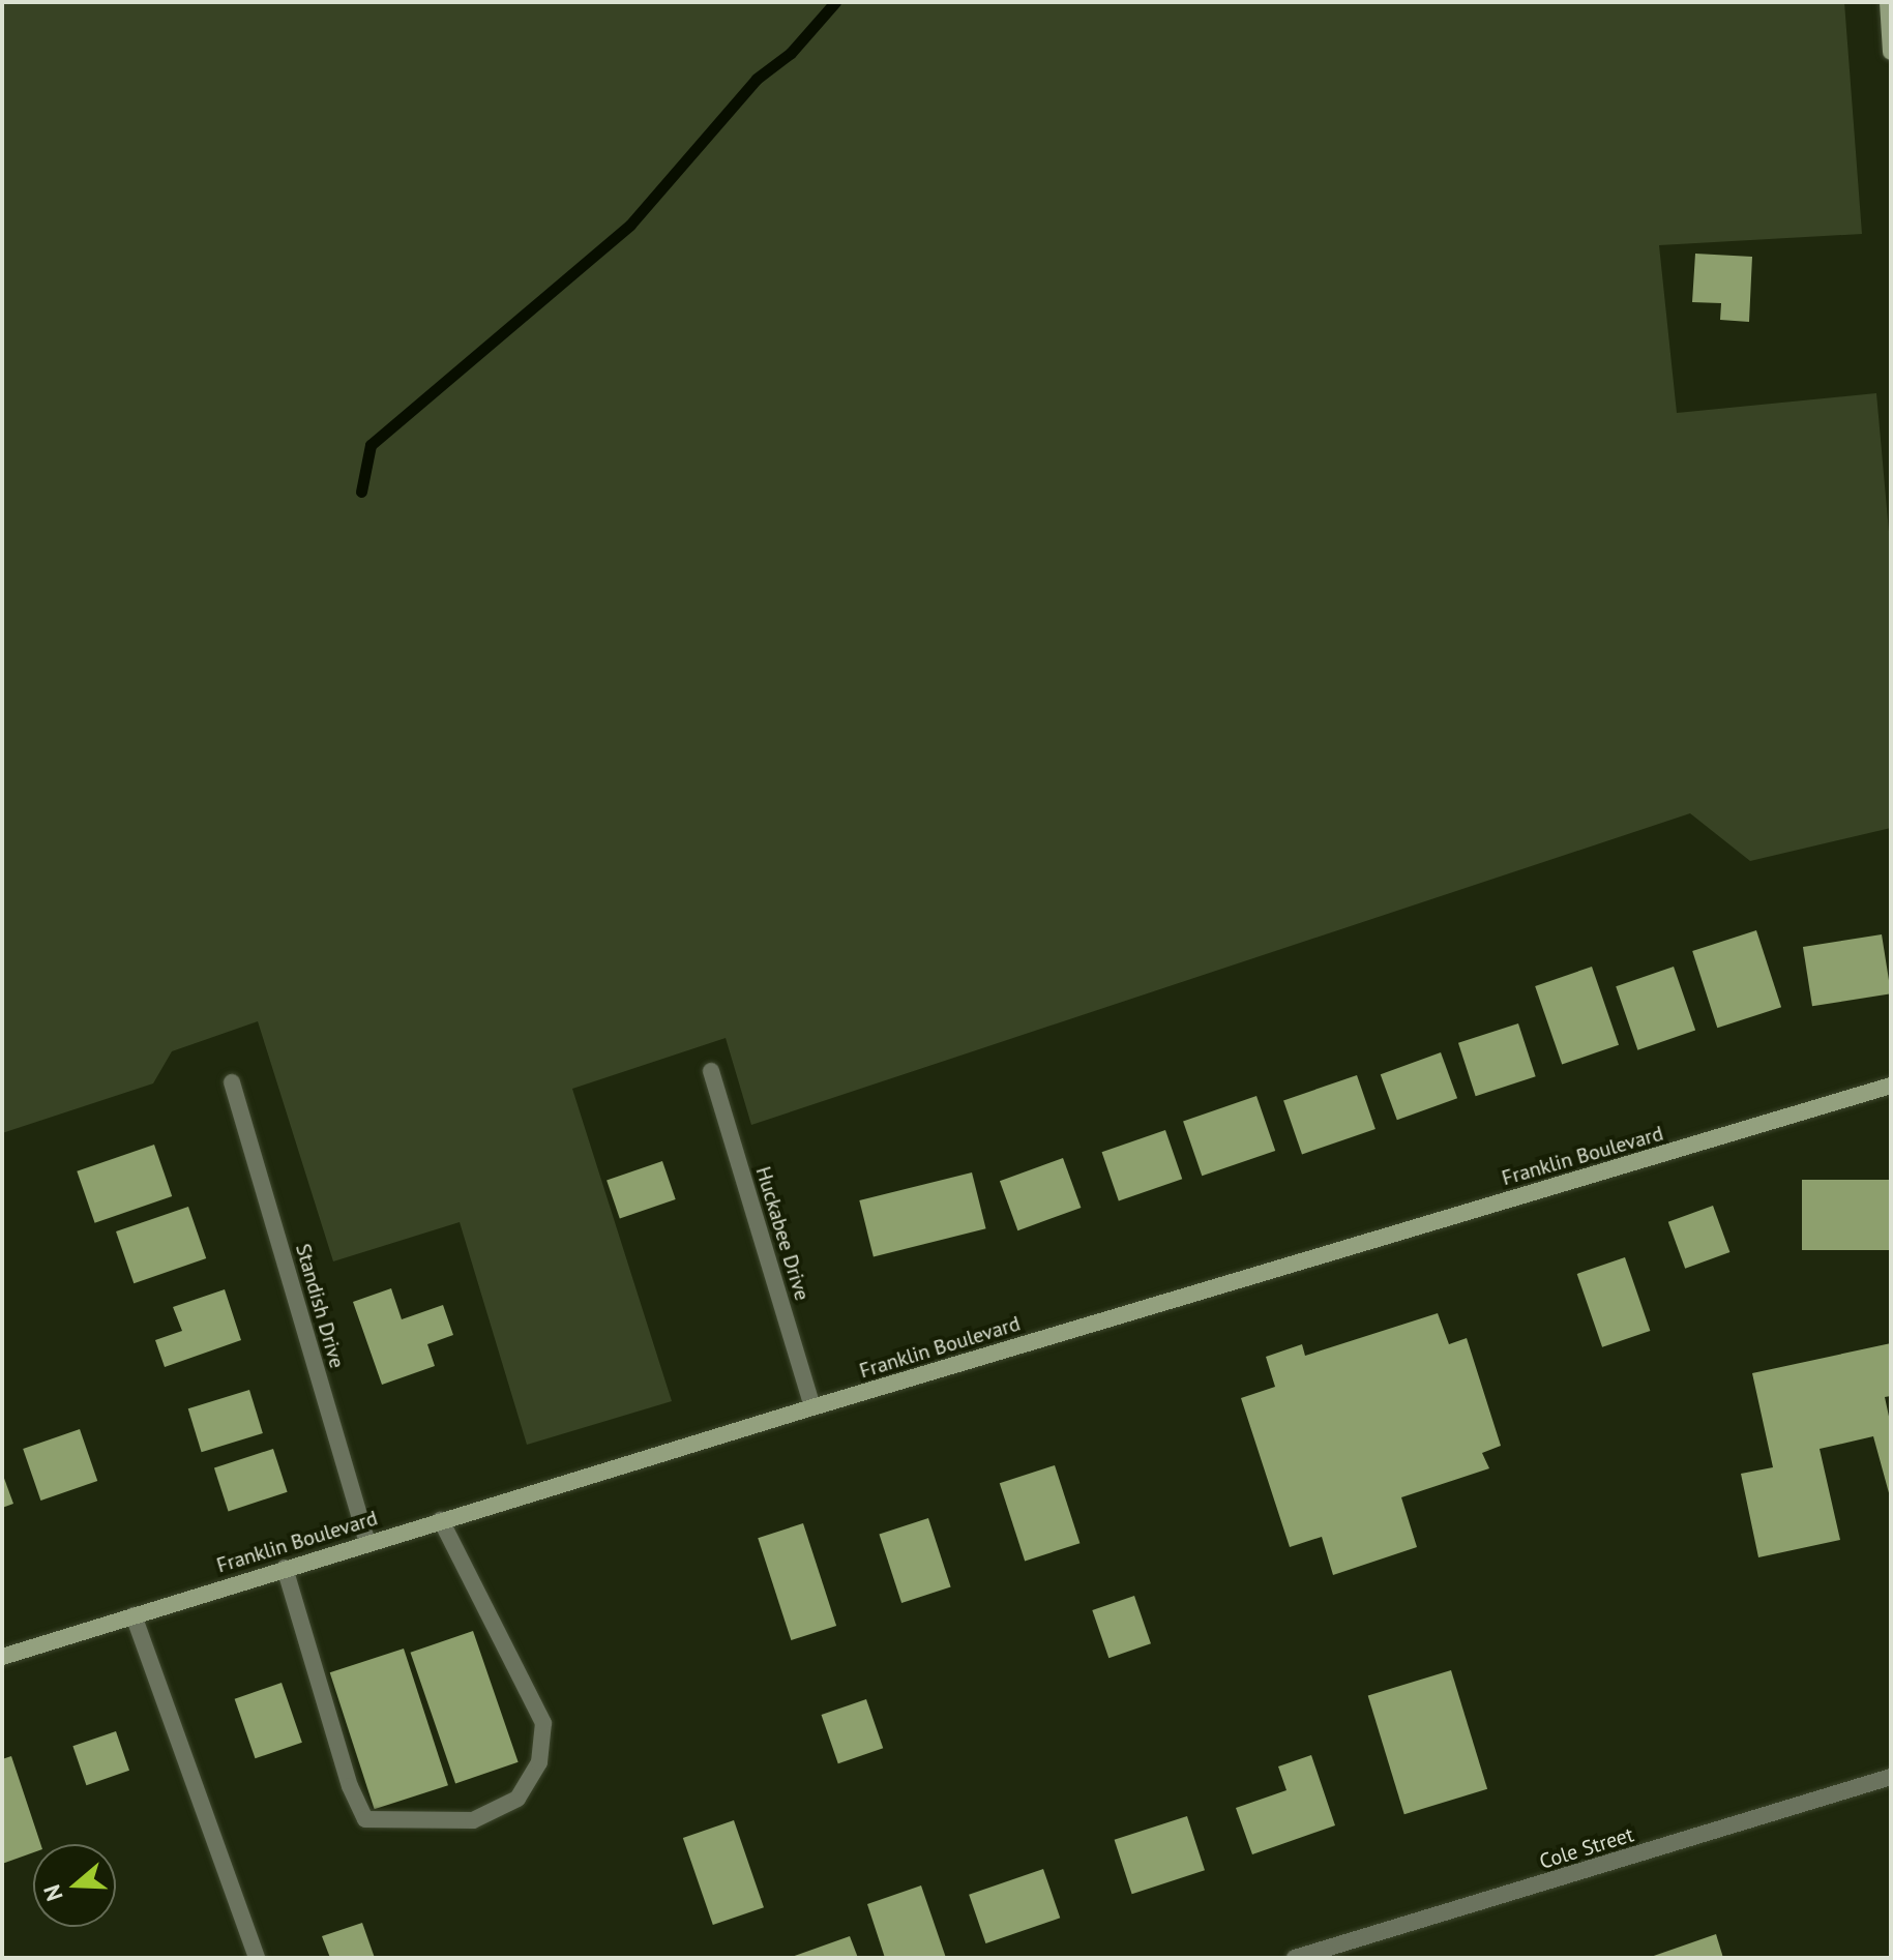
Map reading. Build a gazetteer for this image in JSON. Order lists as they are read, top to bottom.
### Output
{
  "streets": {
    "street": [
      "Franklin Boulevard",
      "Huckabee Drive",
      "Standish Drive",
      "Cole Street"
    ]
  },
  "crossings": [
    ["Franklin Boulevard", "Huckabee Drive"],
    ["Franklin Boulevard", "Standish Drive"]
  ],
  "north": "left"
}
